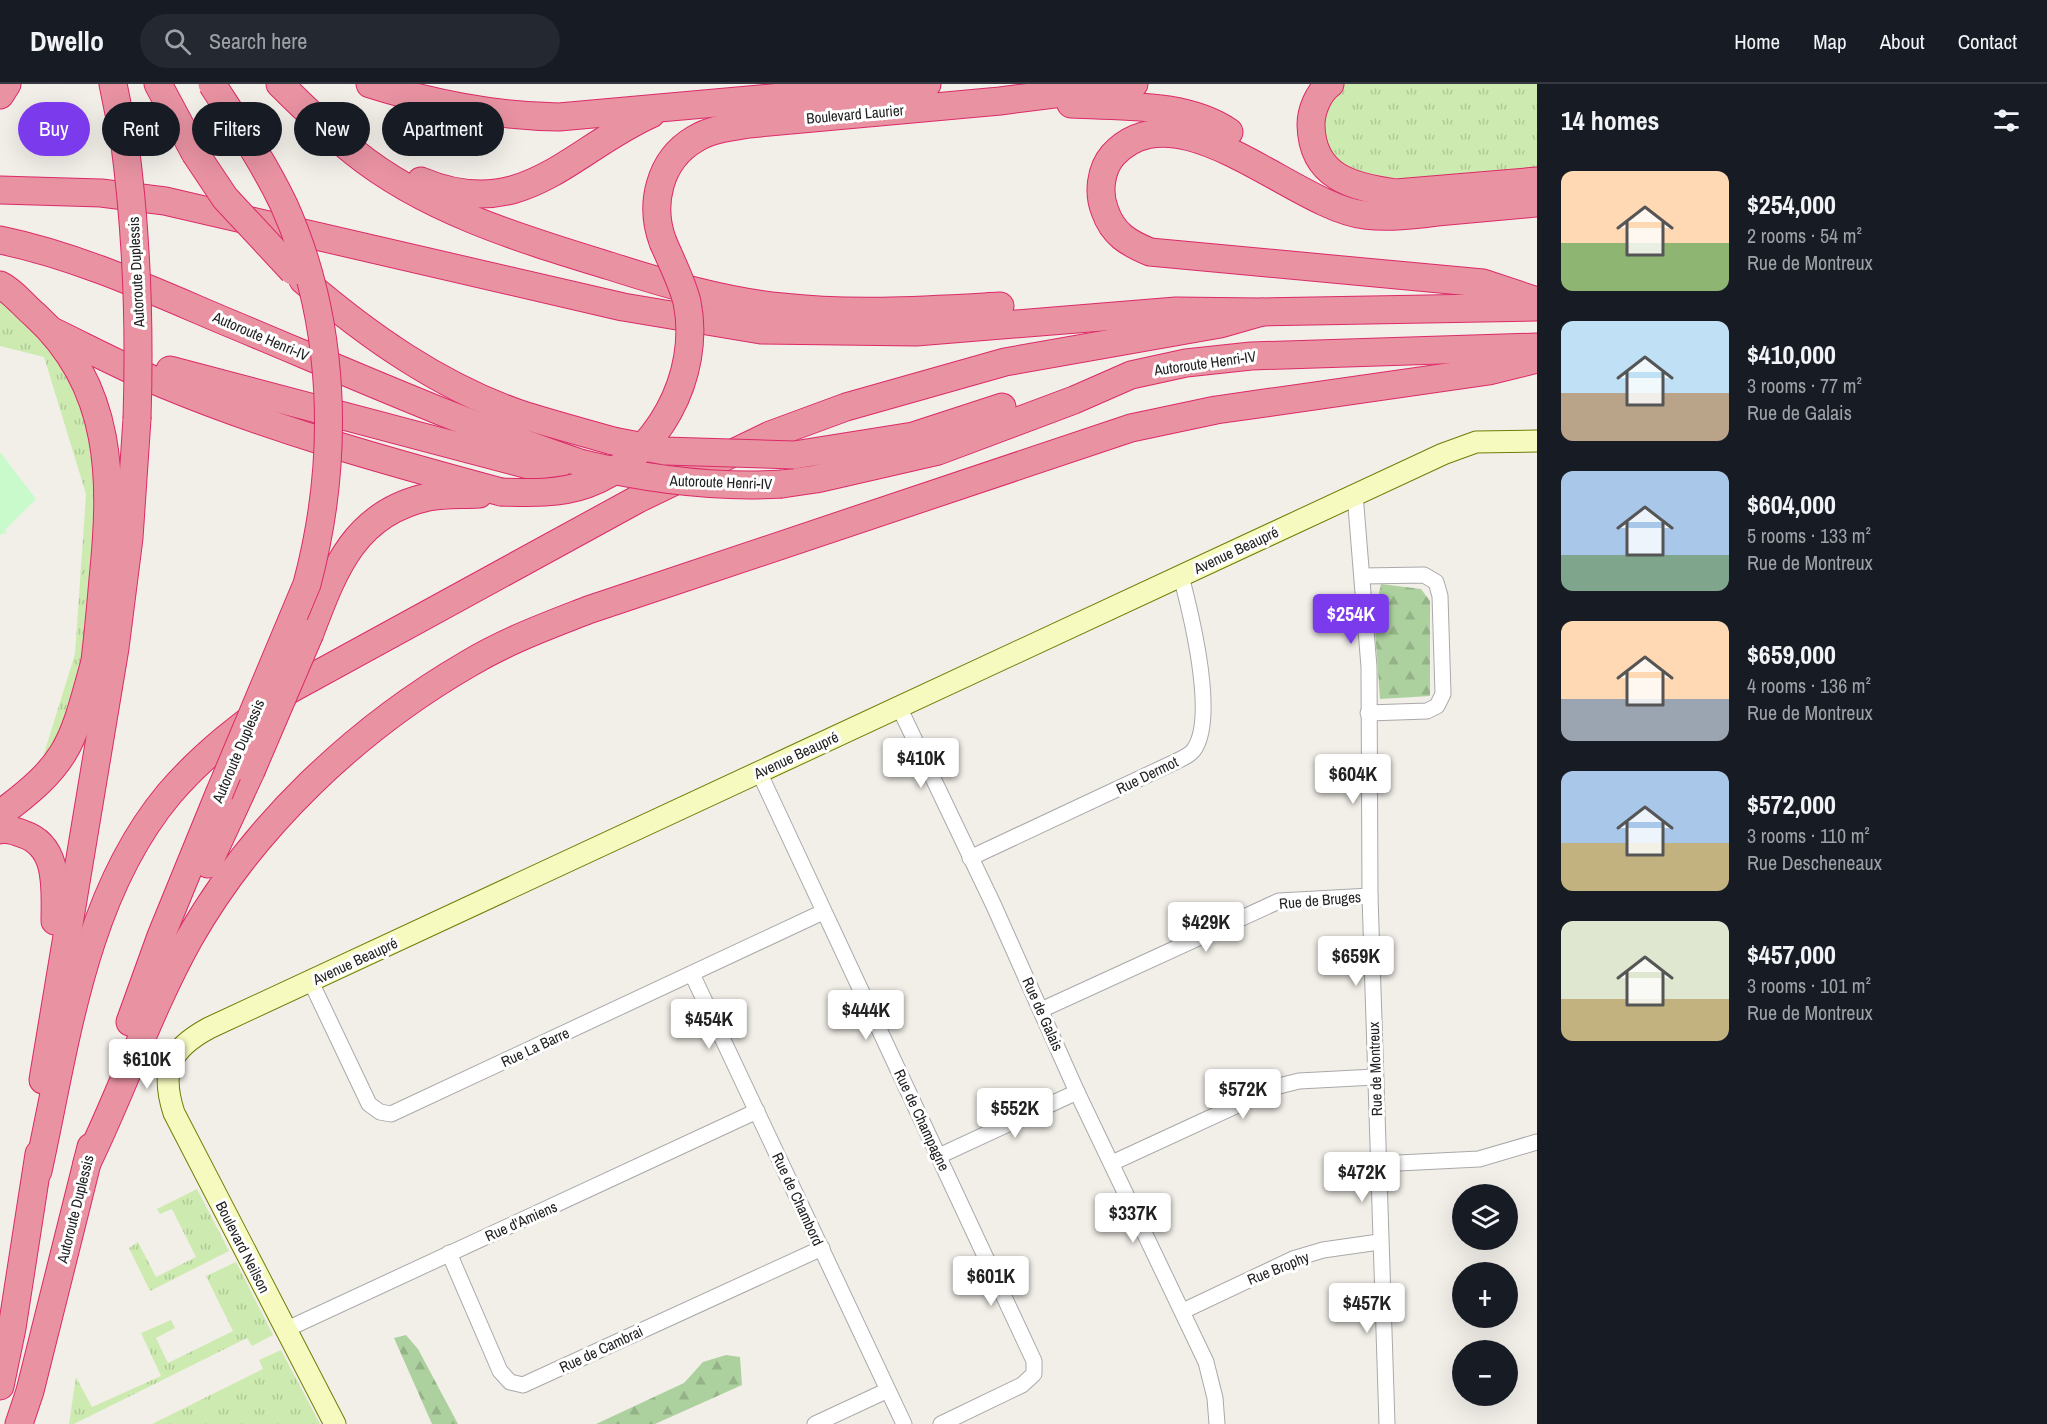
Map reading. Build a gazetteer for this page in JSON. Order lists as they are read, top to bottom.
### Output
{
  "streets": {
    "highway": ["Boulevard Laurier", "Autoroute Duplessis", "Autoroute Henri-IV"],
    "street": [
      "Avenue Beaupré",
      "Rue Dermot",
      "Rue de Bruges",
      "Rue de Galais",
      "Rue La Barre",
      "Rue de Montreux",
      "Rue de Champagne",
      "Rue de Chambord",
      "Rue d'Amiens",
      "Boulevard Neilson",
      "Rue Brophy",
      "Rue de Cambrai"
    ]
  },
  "crossings": [
    ["Avenue Beaupré", "Rue Dermot"],
    ["Avenue Beaupré", "Rue de Galais"],
    ["Avenue Beaupré", "Rue La Barre"],
    ["Avenue Beaupré", "Rue de Montreux"],
    ["Avenue Beaupré", "Rue de Champagne"],
    ["Avenue Beaupré", "Boulevard Neilson"],
    ["Rue Dermot", "Rue de Galais"],
    ["Rue de Bruges", "Rue de Galais"],
    ["Rue de Bruges", "Rue de Montreux"],
    ["Rue de Galais", "Rue Brophy"],
    ["Rue La Barre", "Rue de Champagne"],
    ["Rue La Barre", "Rue de Chambord"],
    ["Rue de Montreux", "Rue Brophy"],
    ["Rue de Chambord", "Rue d'Amiens"],
    ["Rue de Chambord", "Rue de Cambrai"],
    ["Rue d'Amiens", "Boulevard Neilson"],
    ["Rue d'Amiens", "Rue de Cambrai"]
  ],
  "page": {
    "header": "Dwello",
    "search": "Search here",
    "nav": [
      "Home",
      "Map",
      "About",
      "Contact"
    ],
    "heading": "14 homes",
    "chip": [
      "Buy",
      "Rent",
      "Filters",
      "New",
      "Apartment"
    ],
    "list": [
      {
        "name": "$254,000",
        "note": "2 rooms · 54 m² · Rue de Montreux"
      },
      {
        "name": "$410,000",
        "note": "3 rooms · 77 m² · Rue de Galais"
      },
      {
        "name": "$604,000",
        "note": "5 rooms · 133 m² · Rue de Montreux"
      },
      {
        "name": "$659,000",
        "note": "4 rooms · 136 m² · Rue de Montreux"
      },
      {
        "name": "$572,000",
        "note": "3 rooms · 110 m² · Rue Descheneaux"
      },
      {
        "name": "$457,000",
        "note": "3 rooms · 101 m² · Rue de Montreux"
      }
    ],
    "price": [
      "$254K",
      "$410K",
      "$604K",
      "$429K",
      "$659K",
      "$444K",
      "$454K",
      "$610K",
      "$572K",
      "$552K",
      "$472K",
      "$337K",
      "$601K",
      "$457K"
    ],
    "map_buttons": ["+", "−"]
  }
}
